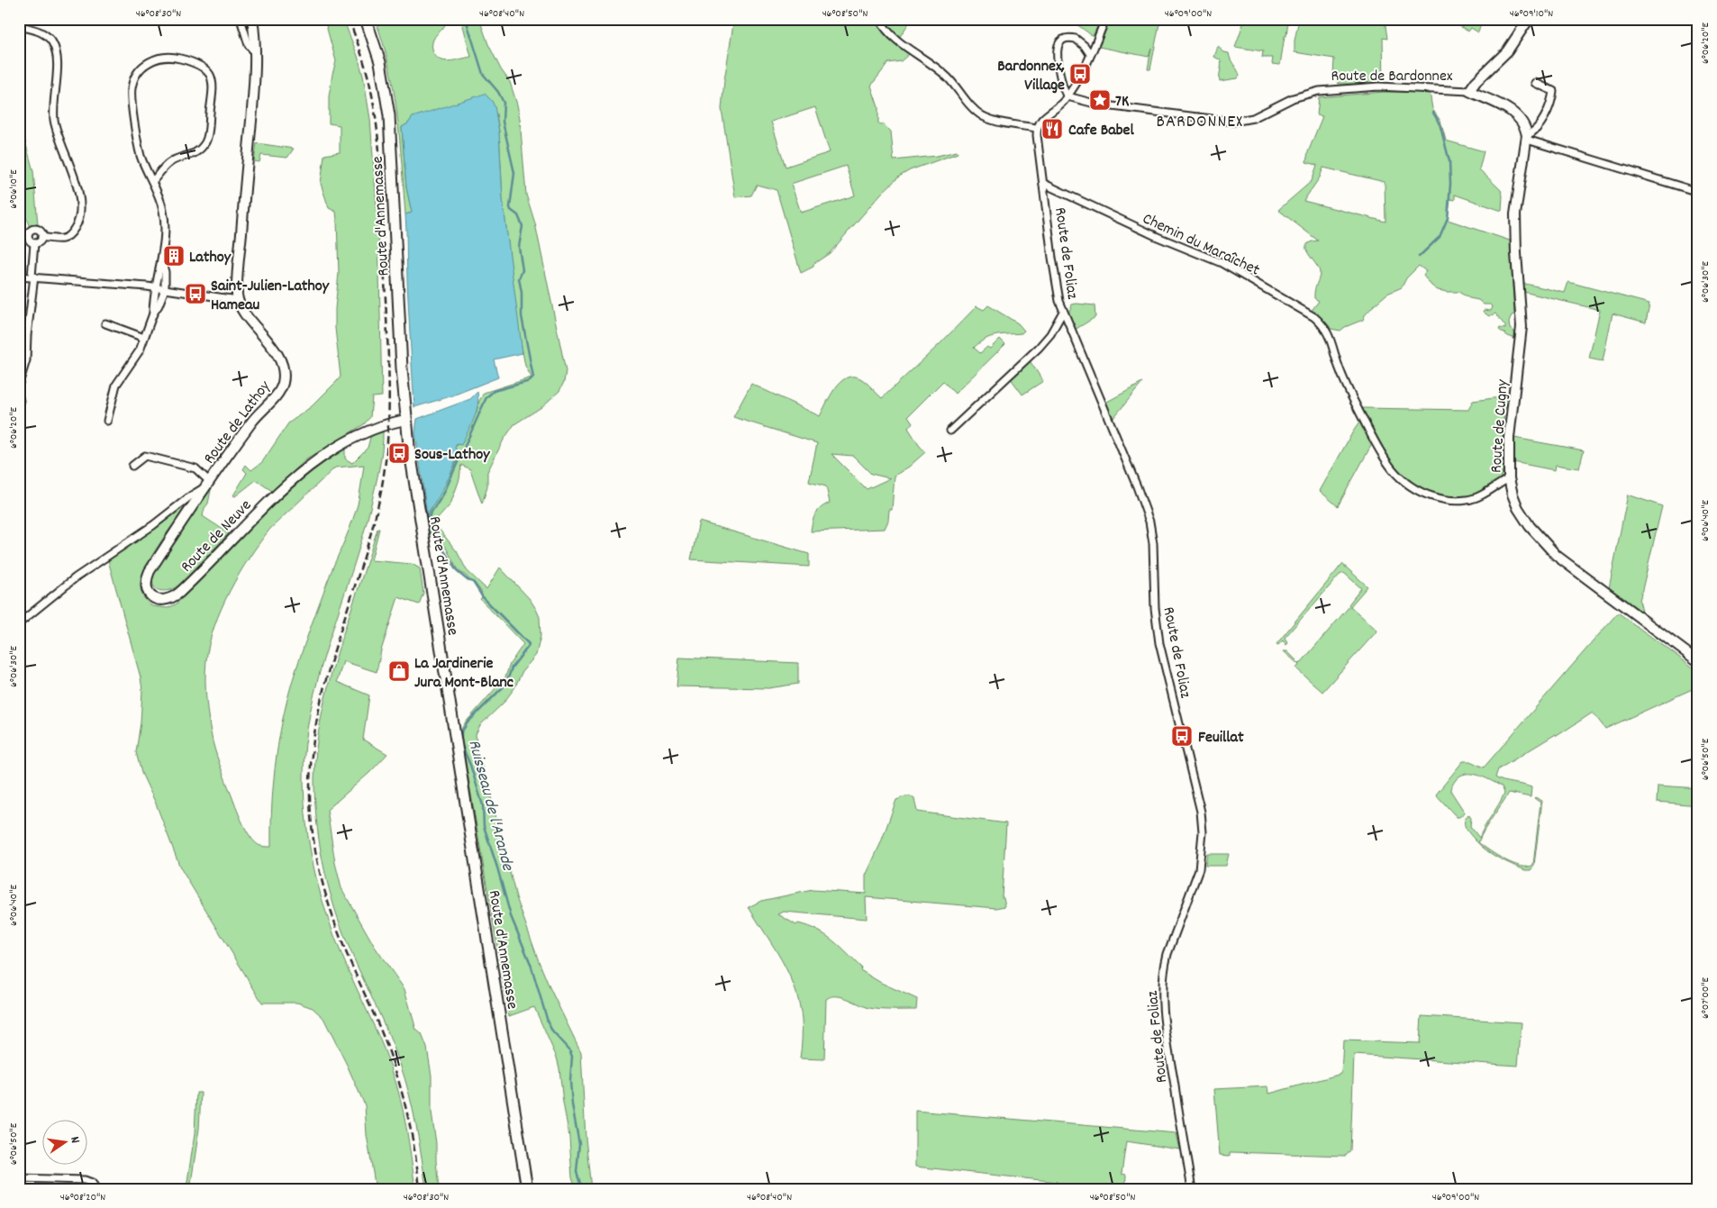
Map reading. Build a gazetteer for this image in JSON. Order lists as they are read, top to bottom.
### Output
{
  "streets": {
    "main road": ["Route d'Annemasse"],
    "street": [
      "Route de Bardonnex",
      "Chemin du Maraîchet",
      "Route de Foliaz",
      "Route de Lathoy",
      "Route de Cugny",
      "Route de Neuve"
    ]
  },
  "crossings": [
    ["Route d'Annemasse", "Route de Neuve"],
    ["Chemin du Maraîchet", "Route de Foliaz"],
    ["Chemin du Maraîchet", "Route de Cugny"],
    ["Route de Lathoy", "Route de Neuve"]
  ],
  "districts": ["BARDONNEX"],
  "water": ["Ruisseau de l'Arande"],
  "places": {
    "bus stop": [
      "Bardonnex, Village",
      "Saint-Julien-Lathoy Hameau",
      "Sous-Lathoy",
      "Feuillat"
    ],
    "place": ["7K"],
    "restaurant": ["Cafe Babel"],
    "building": ["Lathoy"],
    "shop": ["La Jardinerie Jura Mont-Blanc"]
  },
  "north": "right",
  "coordinates": [
    "46°08'30\"N",
    "46°08'40\"N",
    "46°08'50\"N",
    "46°09'00\"N",
    "46°09'10\"N",
    "6°06'20\"E",
    "6°06'10\"E",
    "6°06'30\"E",
    "6°06'40\"E",
    "6°06'50\"E",
    "6°07'00\"E",
    "46°08'20\"N"
  ]
}
